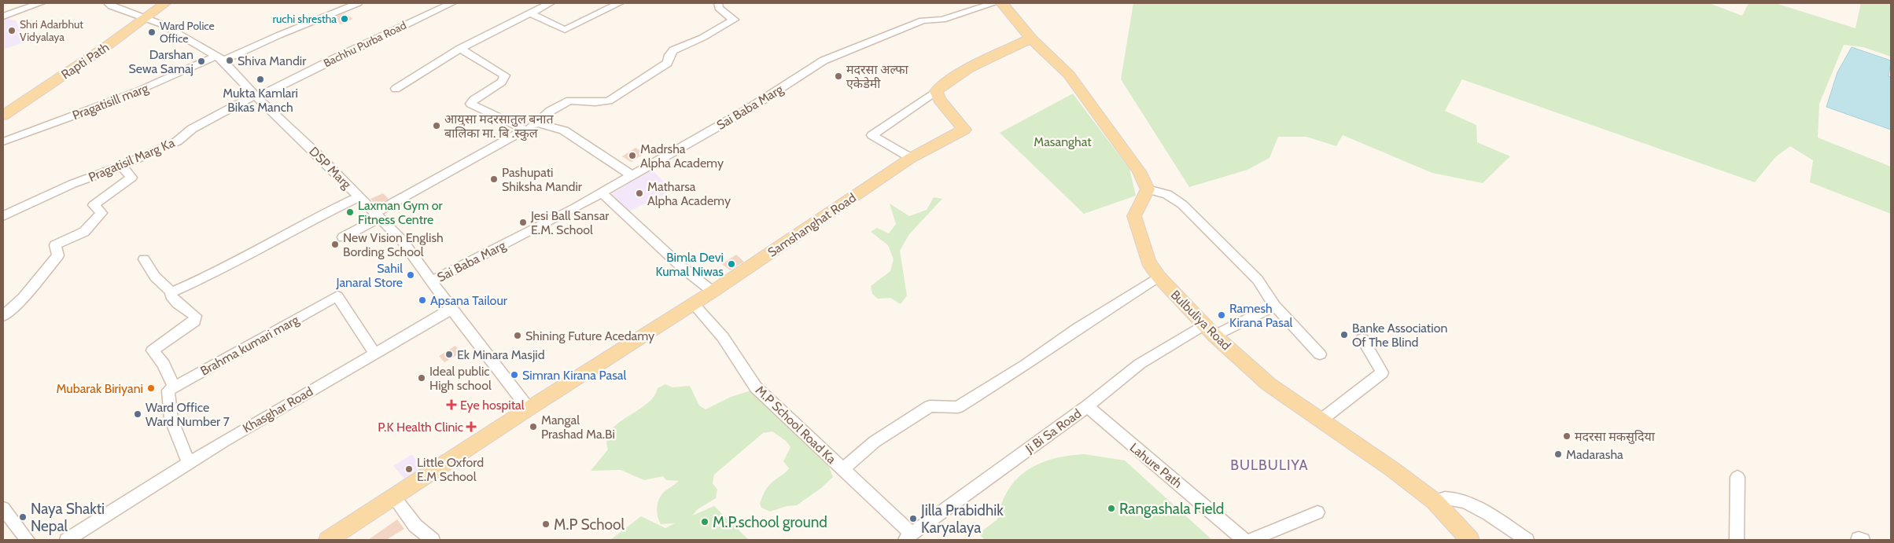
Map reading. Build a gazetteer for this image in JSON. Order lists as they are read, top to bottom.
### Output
{
  "streets": {
    "main road": ["Rapti Path", "Samshanghat Road", "Bulbuliya Road"],
    "street": [
      "Bachhu Purba Road",
      "Pragatisill marg",
      "Sai Baba Marg",
      "Pragatisil Marg Ka",
      "DSP Marg",
      "Brahma kumari marg",
      "Khasghar Road",
      "M.P School Road Ka",
      "Ji Bi Sa Road",
      "Lahure Path"
    ]
  },
  "crossings": [
    ["Bachhu Purba Road", "Pragatisil Marg Ka"],
    ["Bachhu Purba Road", "DSP Marg"],
    ["Rapti Path", "DSP Marg"],
    ["Pragatisill marg", "DSP Marg"],
    ["Sai Baba Marg", "DSP Marg"],
    ["Pragatisil Marg Ka", "DSP Marg"],
    ["DSP Marg", "Samshanghat Road"],
    ["DSP Marg", "Khasghar Road"],
    ["Samshanghat Road", "M.P School Road Ka"],
    ["Bulbuliya Road", "Ji Bi Sa Road"],
    ["Brahma kumari marg", "Khasghar Road"],
    ["M.P School Road Ka", "Ji Bi Sa Road"],
    ["Ji Bi Sa Road", "Lahure Path"]
  ],
  "districts": ["BULBULIYA"],
  "parks": ["Masanghat"],
  "places": {
    "other": [
      "ruchi shrestha",
      "Shri Adarbhut Vidyalaya",
      "Ward Police Office",
      "Shiva Mandir",
      "Darshan Sewa Samaj",
      "मदरसा अल्फा एकेडेमी",
      "Mukta Kamlari Bikas Manch",
      "आयुसा मदरसातुल बनात बालिका मा. बि .स्कुल",
      "Madrsha Alpha Academy",
      "Pashupati Shiksha Mandir",
      "Matharsa Alpha Academy",
      "Laxman Gym or Fitness Centre",
      "Jesi Ball Sansar E.M. School",
      "New Vision English Bording School",
      "Bimla Devi Kumal Niwas",
      "Sahil Janaral Store",
      "Apsana Tailour",
      "Ramesh Kirana Pasal",
      "Banke Association Of The Blind",
      "Shining Future Acedamy",
      "Ek Minara Masjid",
      "Simran Kirana Pasal",
      "Ideal public High school",
      "Mubarak Biriyani",
      "Ward Office Ward Number 7",
      "Mangal Prashad Ma.Bi",
      "मदरसा मकसुदिया",
      "Madarasha",
      "Little Oxford E.M School",
      "Rangashala Field",
      "Naya Shakti Nepal",
      "Jilla Prabidhik Karyalaya",
      "M.P.school ground",
      "M.P School"
    ],
    "health": ["Eye hospital", "P.K Health Clinic"]
  }
}
